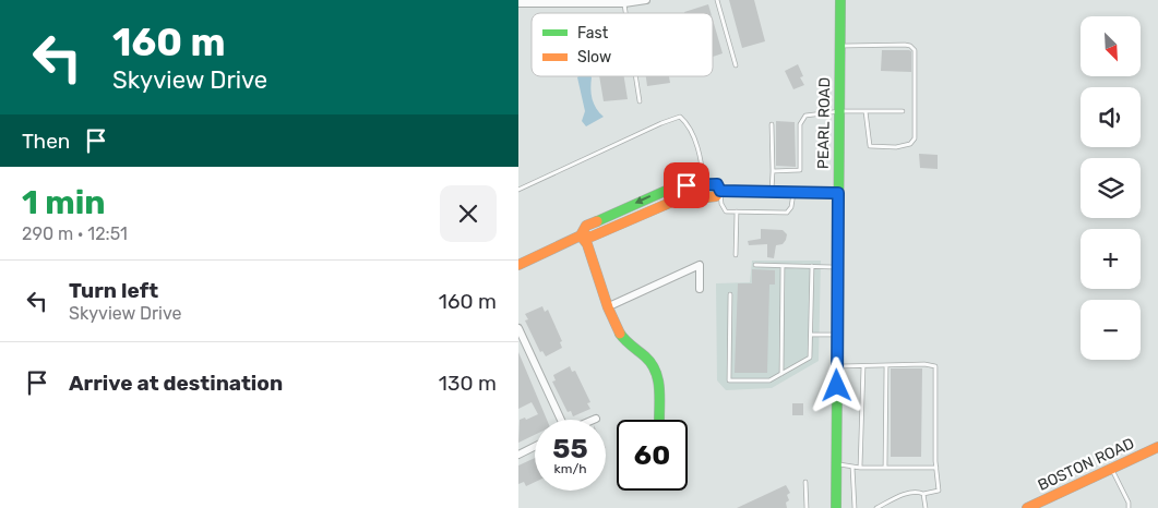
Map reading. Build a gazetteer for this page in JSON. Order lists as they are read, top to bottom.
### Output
{
  "streets": {
    "street": ["PEARL ROAD", "BOSTON ROAD"]
  },
  "legend": ["Fast", "Slow"],
  "north": "bottom right",
  "page": {
    "turn": ["160 m", "Skyview Drive"],
    "map_buttons": ["+", "−"],
    "then": "Then",
    "heading": ["1 min", "290 m · 12:51"],
    "list": [
      {
        "name": "Turn left",
        "note": "Skyview Drive",
        "value": "160 m"
      },
      {
        "name": "Arrive at destination",
        "value": "130 m"
      }
    ],
    "speed": "55 km/h",
    "limit": "60"
  }
}
